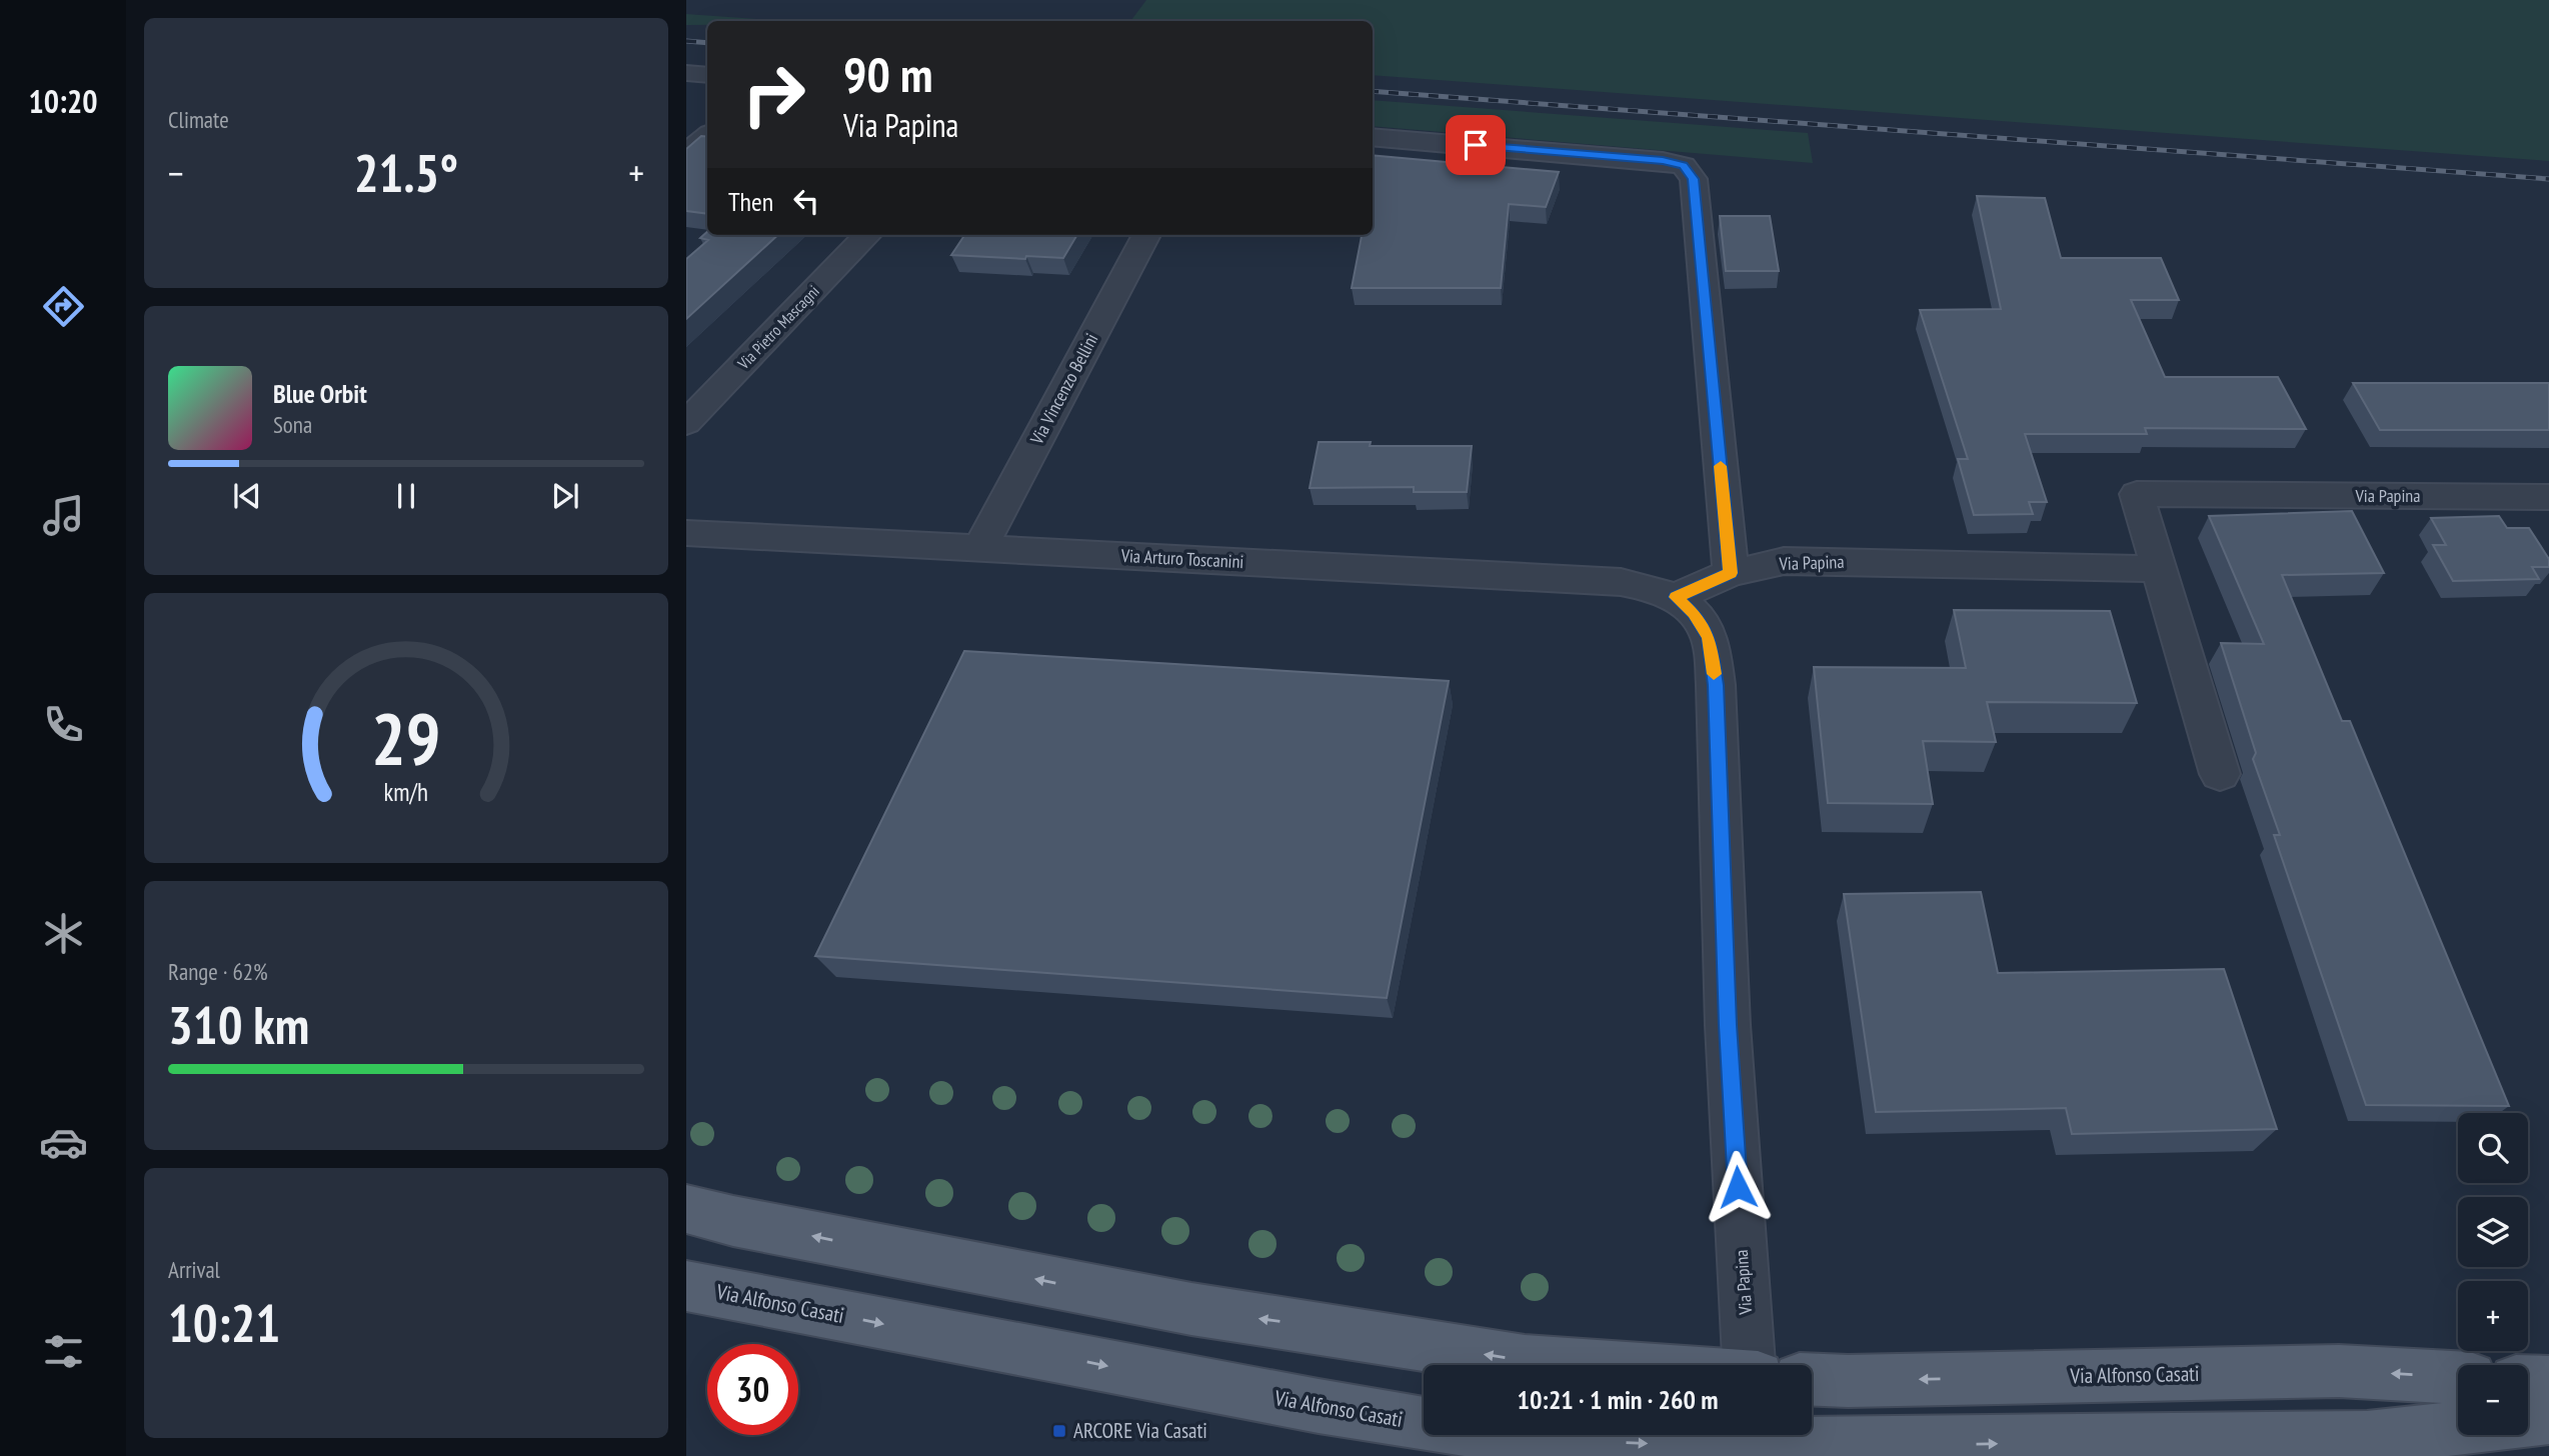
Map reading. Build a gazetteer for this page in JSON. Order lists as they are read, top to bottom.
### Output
{
  "streets": {
    "main road": ["Via Alfonso Casati"],
    "street": [
      "Via Pietro Mascagni",
      "Via Vincenzo Bellini",
      "Via Papina",
      "Via Arturo Toscanini"
    ]
  },
  "crossings": [
    ["Via Vincenzo Bellini", "Via Arturo Toscanini"],
    ["Via Papina", "Via Arturo Toscanini"]
  ],
  "places": {
    "transit": ["ARCORE Via Casati"]
  },
  "page": {
    "tabs": "10:20",
    "tile": [
      "Climate",
      ["Range · 62%", "310 km"],
      ["Arrival", "10:21"]
    ],
    "turn": ["90 m", "Via Papina"],
    "heat": ["−", "21.5°", "+"],
    "then": "Then",
    "song": ["Blue Orbit", "Sona"],
    "map_buttons": ["+", "−"],
    "limit": "30",
    "trip": "10:21 · 1 min · 260 m",
    "gauge": ["29", "km/h"]
  }
}
